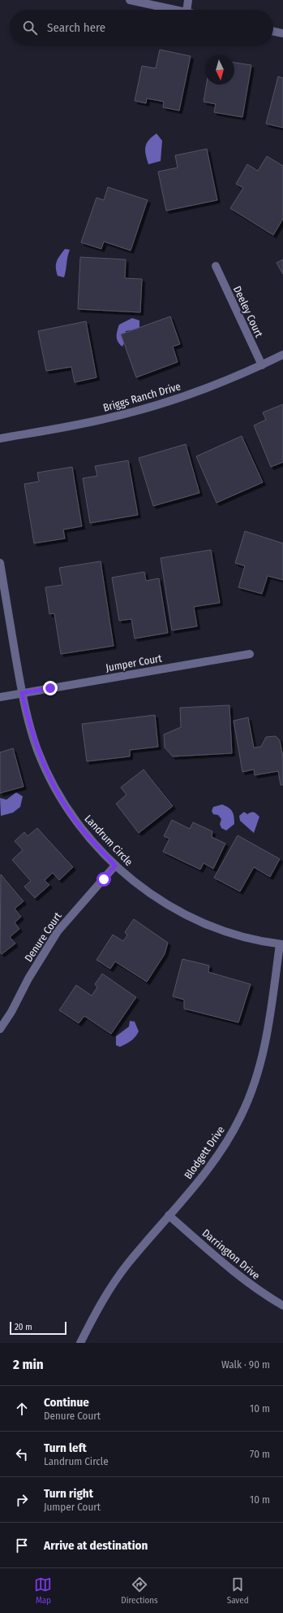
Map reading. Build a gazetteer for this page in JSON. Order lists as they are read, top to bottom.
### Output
{
  "streets": {
    "street": [
      "Deeley Court",
      "Briggs Ranch Drive",
      "Jumper Court",
      "Landrum Circle",
      "Denure Court",
      "Blodgett Drive",
      "Darrington Drive"
    ]
  },
  "crossings": [
    ["Deeley Court", "Briggs Ranch Drive"],
    ["Jumper Court", "Landrum Circle"],
    ["Landrum Circle", "Denure Court"],
    ["Landrum Circle", "Blodgett Drive"],
    ["Blodgett Drive", "Darrington Drive"]
  ],
  "scale_bar": "20 m",
  "north": "bottom",
  "page": {
    "search": "Search here",
    "scale": "20 m",
    "heading": ["2 min", "Walk · 90 m"],
    "list": [
      ["Continue", "Denure Court", "10 m"],
      ["Turn left", "Landrum Circle", "70 m"],
      ["Turn right", "Jumper Court", "10 m"],
      "Arrive at destination"
    ],
    "nav": ["Map", "Directions", "Saved"]
  }
}
